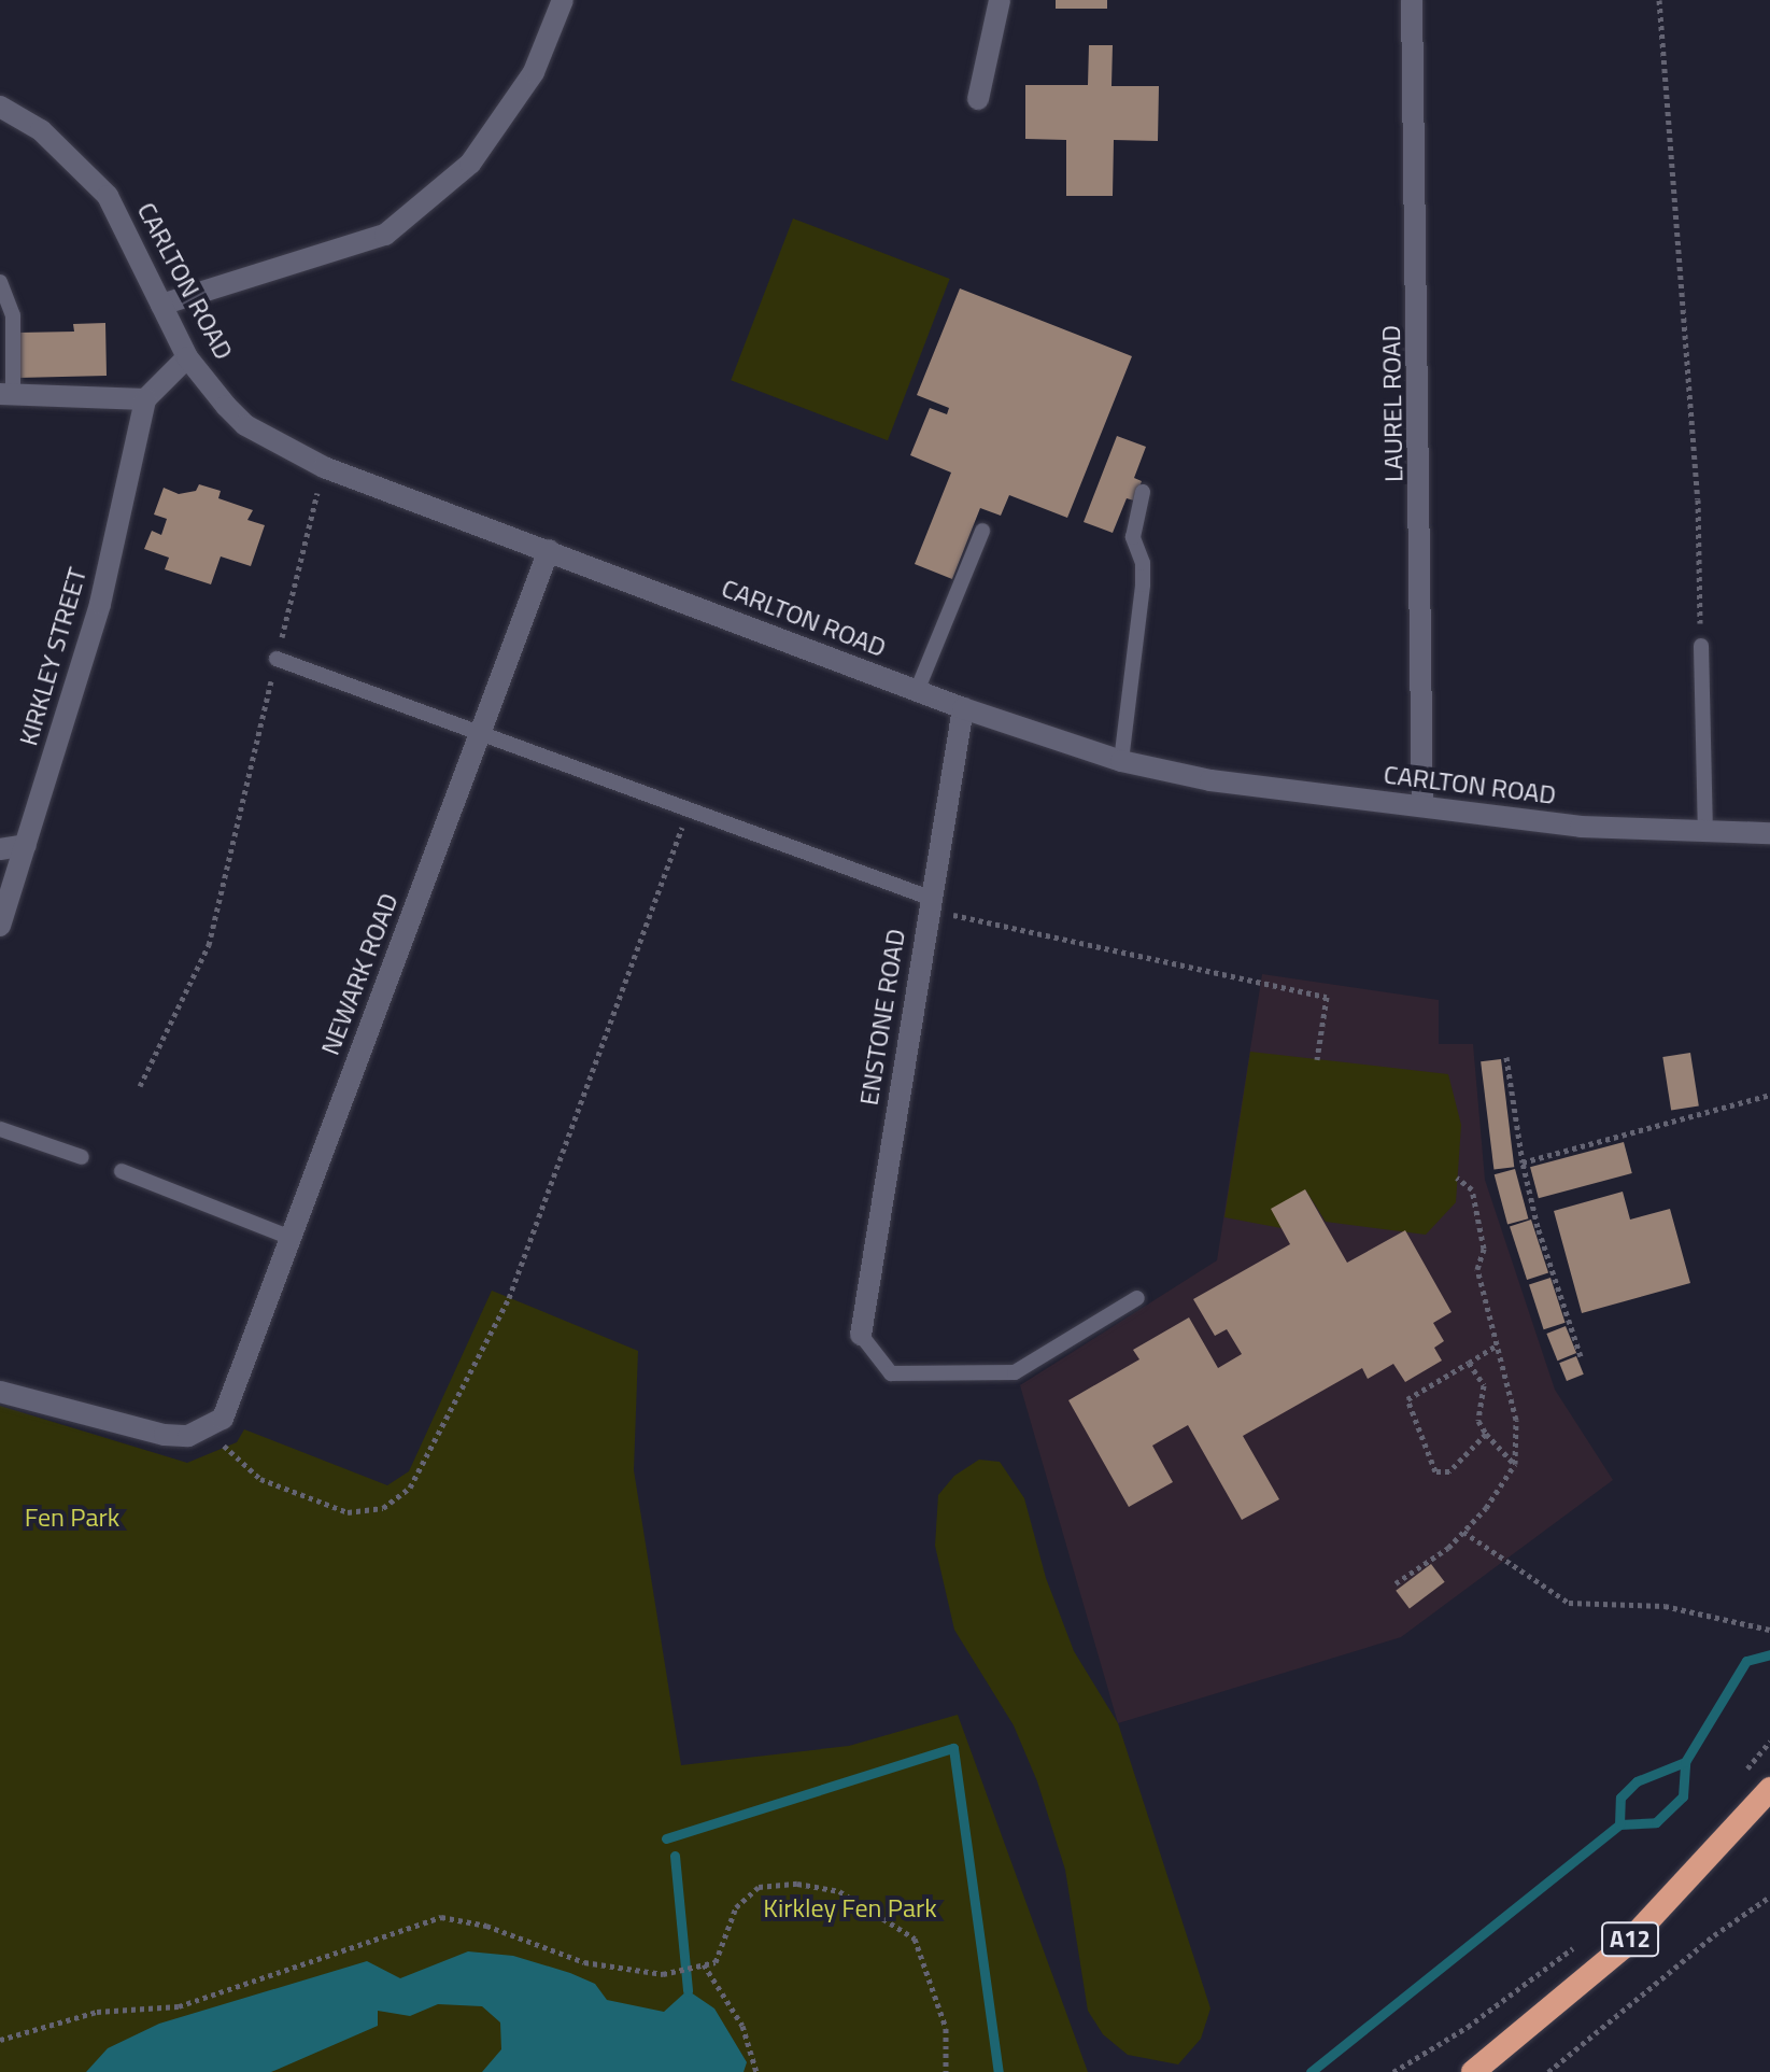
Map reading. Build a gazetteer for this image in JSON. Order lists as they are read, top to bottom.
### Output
{
  "streets": {
    "highway": ["A12"],
    "street": [
      "CARLTON ROAD",
      "LAUREL ROAD",
      "KIRKLEY STREET",
      "NEWARK ROAD",
      "ENSTONE ROAD"
    ]
  },
  "crossings": [
    ["CARLTON ROAD", "LAUREL ROAD"],
    ["CARLTON ROAD", "NEWARK ROAD"],
    ["CARLTON ROAD", "ENSTONE ROAD"]
  ],
  "parks": ["Fen Park", "Kirkley Fen Park"]
}
